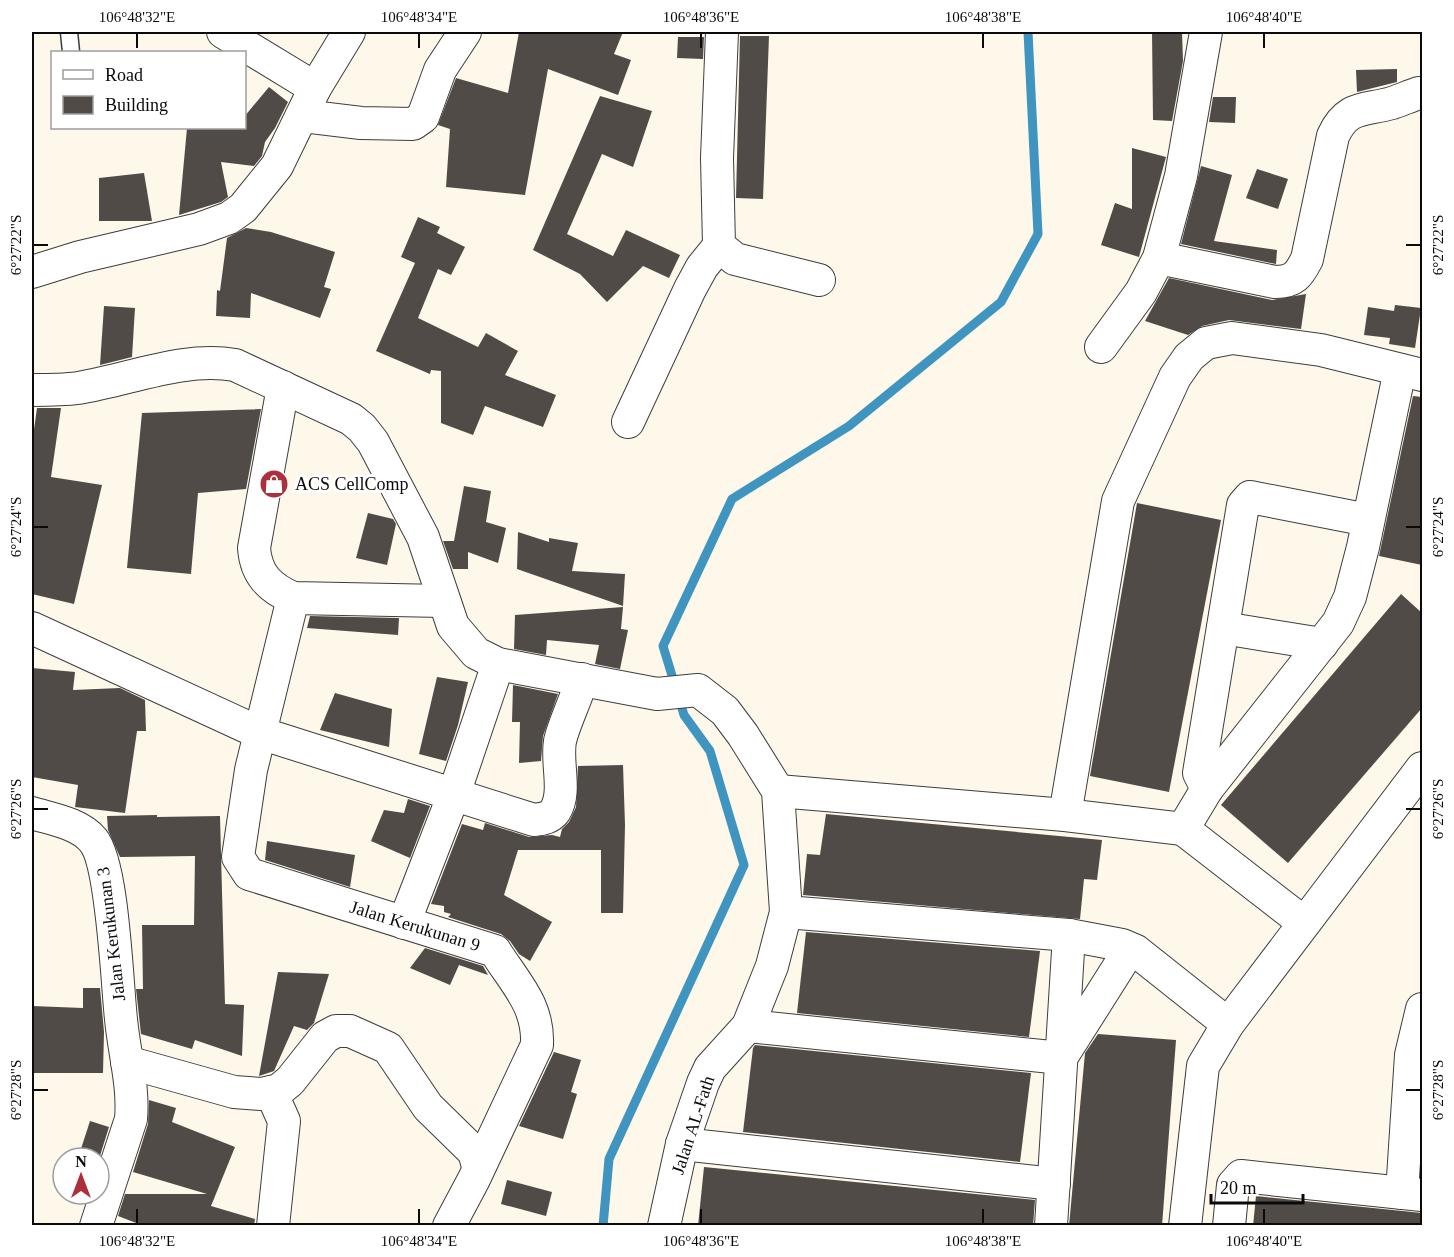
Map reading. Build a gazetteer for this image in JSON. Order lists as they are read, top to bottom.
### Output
{
  "streets": {
    "street": ["Jalan Kerukunan 9", "Jalan Kerukunan 3", "Jalan AL-Fath"]
  },
  "places": {
    "shop": ["ACS CellComp"]
  },
  "legend": ["Road", "Building"],
  "scale_bar": "20 m",
  "north": "top",
  "coordinates": [
    "106°48'32\"E",
    "106°48'34\"E",
    "106°48'36\"E",
    "106°48'38\"E",
    "106°48'40\"E",
    "6°27'22\"S",
    "6°27'24\"S",
    "6°27'26\"S",
    "6°27'28\"S"
  ]
}
